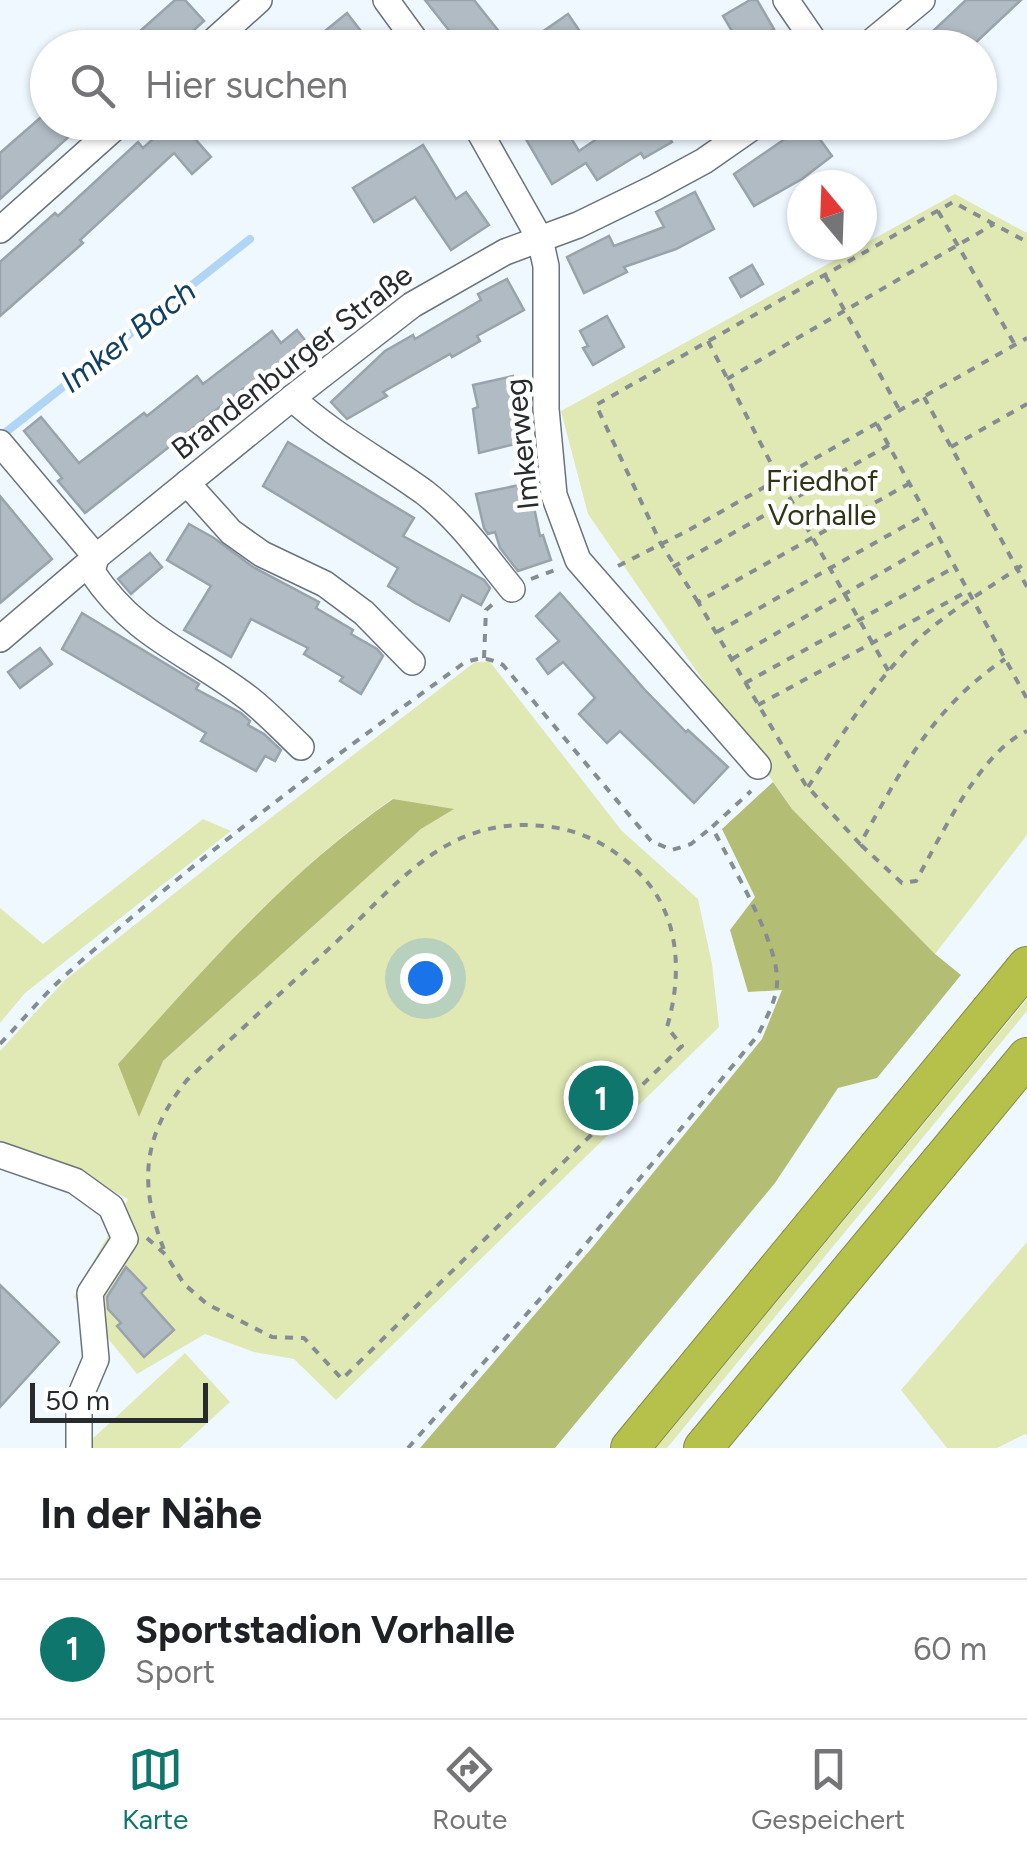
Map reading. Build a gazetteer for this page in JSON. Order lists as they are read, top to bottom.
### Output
{
  "streets": {
    "street": ["Brandenburger Straße", "Imkerweg"]
  },
  "crossings": [
    ["Brandenburger Straße", "Imkerweg"]
  ],
  "water": ["Imker Bach"],
  "parks": ["Friedhof Vorhalle"],
  "scale_bar": "50 m",
  "north": "top",
  "page": {
    "search": "Hier suchen",
    "pins": "1",
    "scale": "50 m",
    "heading": "In der Nähe",
    "list": [
      {
        "mark": "1",
        "name": "Sportstadion Vorhalle",
        "note": "Sport",
        "value": "60 m"
      }
    ],
    "nav": ["Karte", "Route", "Gespeichert"]
  }
}
